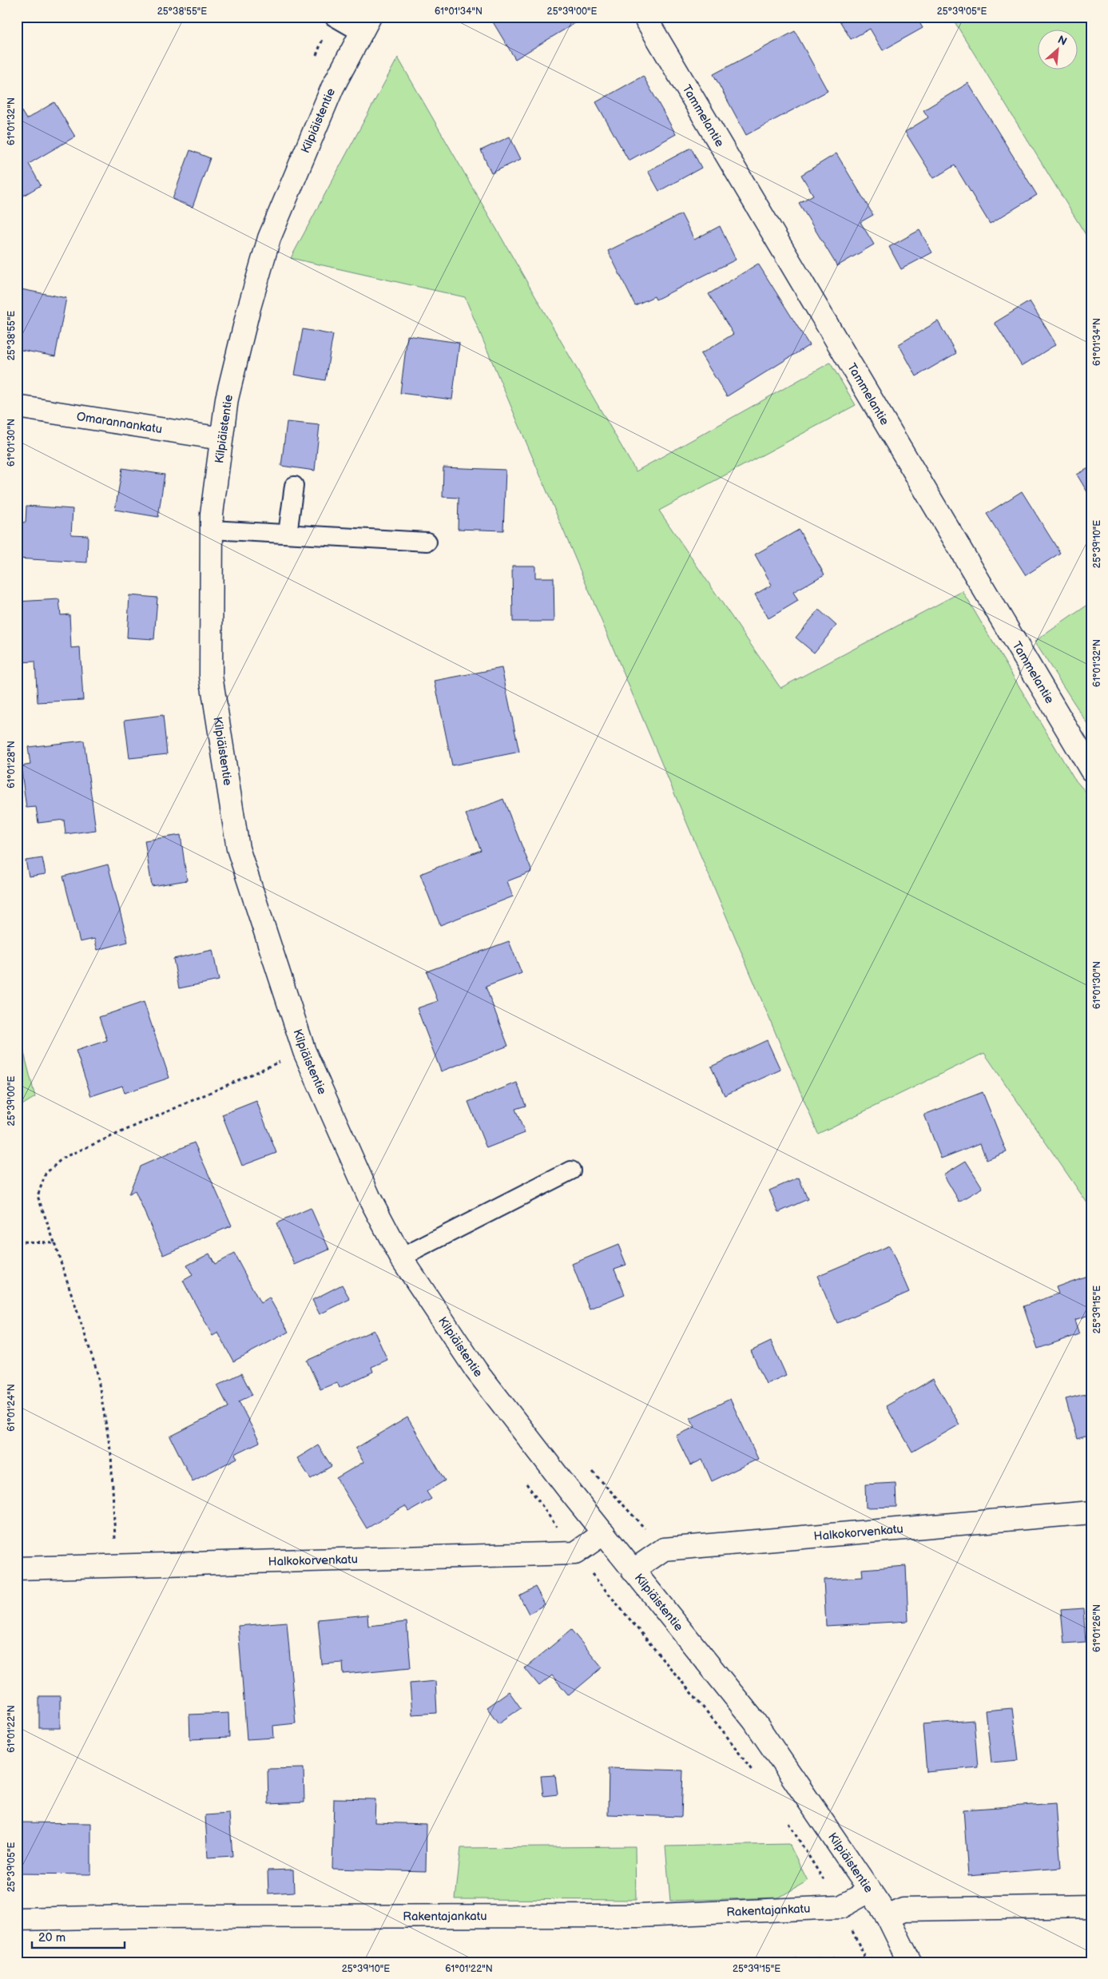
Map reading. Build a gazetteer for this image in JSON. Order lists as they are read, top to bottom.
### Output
{
  "streets": {
    "street": [
      "Tammelantie",
      "Kilpiäistentie",
      "Omarannankatu",
      "Halkokorvenkatu",
      "Rakentajankatu"
    ]
  },
  "crossings": [
    ["Kilpiäistentie", "Omarannankatu"],
    ["Kilpiäistentie", "Halkokorvenkatu"],
    ["Kilpiäistentie", "Rakentajankatu"]
  ],
  "scale_bar": "20 m",
  "north": "top right",
  "coordinates": [
    "25°38'55\"E",
    "61°01'34\"N",
    "25°39'00\"E",
    "25°39'05\"E",
    "61°01'32\"N",
    "61°01'30\"N",
    "25°39'10\"E",
    "61°01'28\"N",
    "25°39'15\"E",
    "61°01'24\"N",
    "61°01'26\"N",
    "61°01'22\"N"
  ]
}
